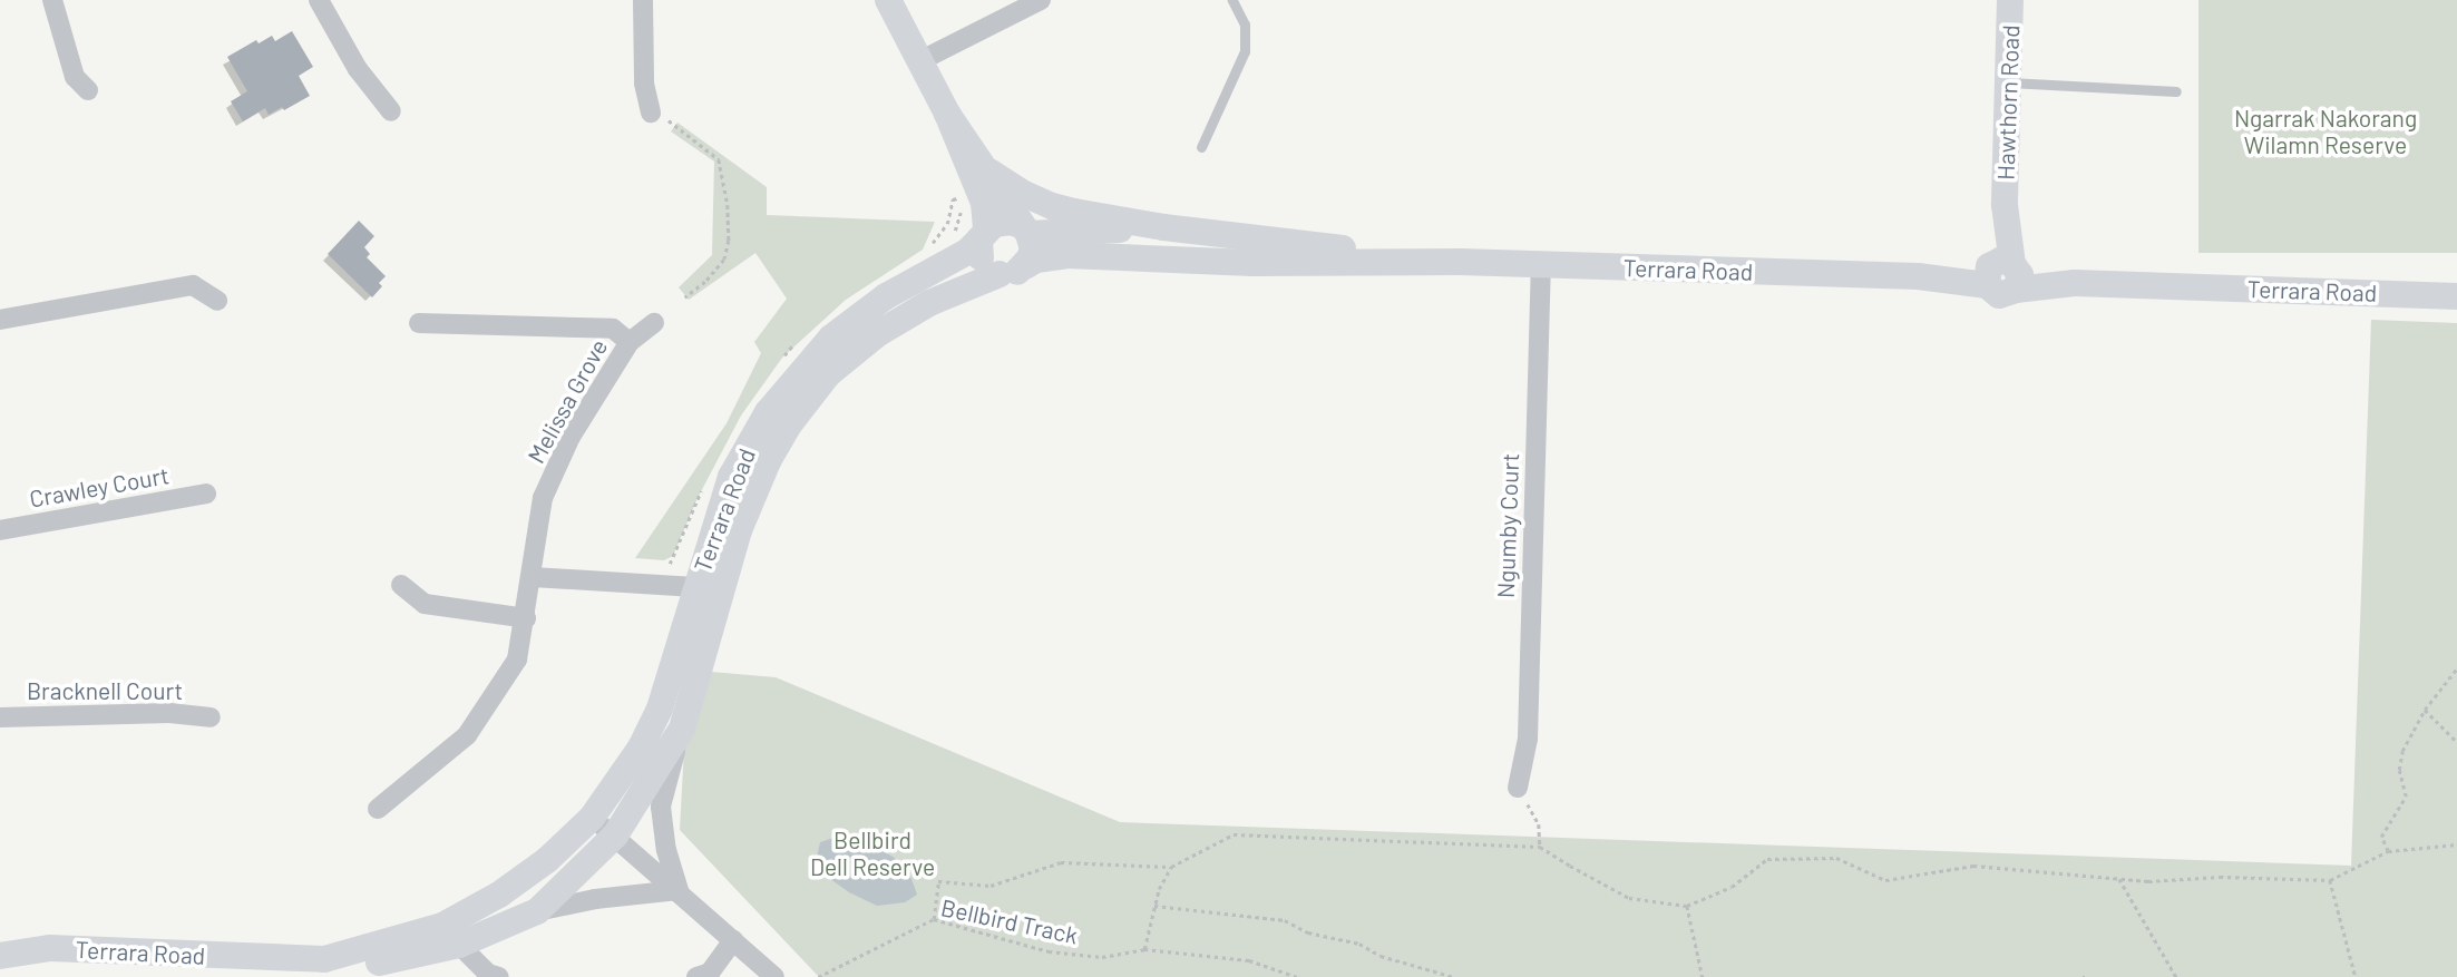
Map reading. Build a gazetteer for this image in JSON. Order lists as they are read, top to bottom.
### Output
{
  "streets": {
    "main road": ["Hawthorn Road", "Terrara Road"],
    "street": [
      "Melissa Grove",
      "Crawley Court",
      "Ngumby Court",
      "Bracknell Court"
    ],
    "path": ["Bellbird Track"]
  },
  "crossings": [
    ["Hawthorn Road", "Terrara Road"],
    ["Terrara Road", "Ngumby Court"]
  ],
  "parks": ["Ngarrak Nakorang Wilamn Reserve", "Bellbird Dell Reserve"]
}
